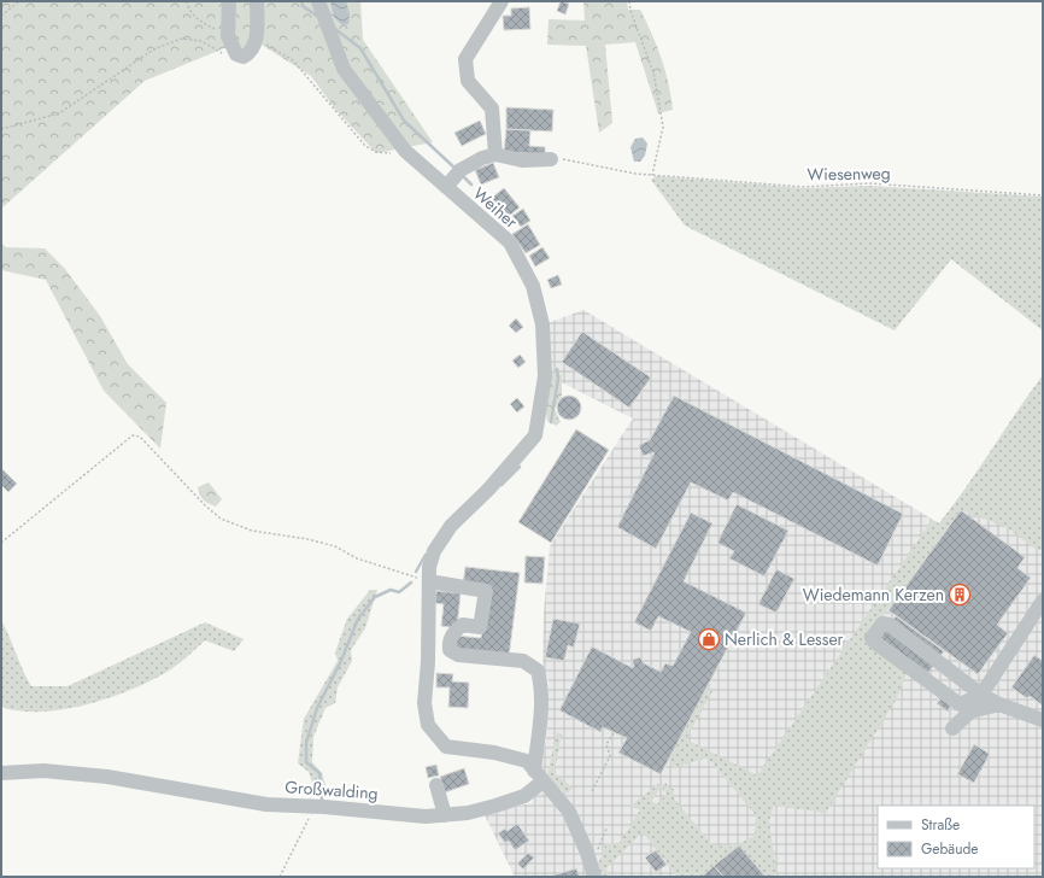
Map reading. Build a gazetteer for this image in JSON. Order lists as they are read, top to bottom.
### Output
{
  "streets": {
    "street": ["Weiher", "Großwalding"],
    "path": ["Wiesenweg"]
  },
  "crossings": [
    ["Weiher", "Großwalding"]
  ],
  "places": {
    "building": ["Wiedemann Kerzen"],
    "shop": ["Nerlich & Lesser"]
  },
  "legend": ["Straße", "Gebäude"]
}
